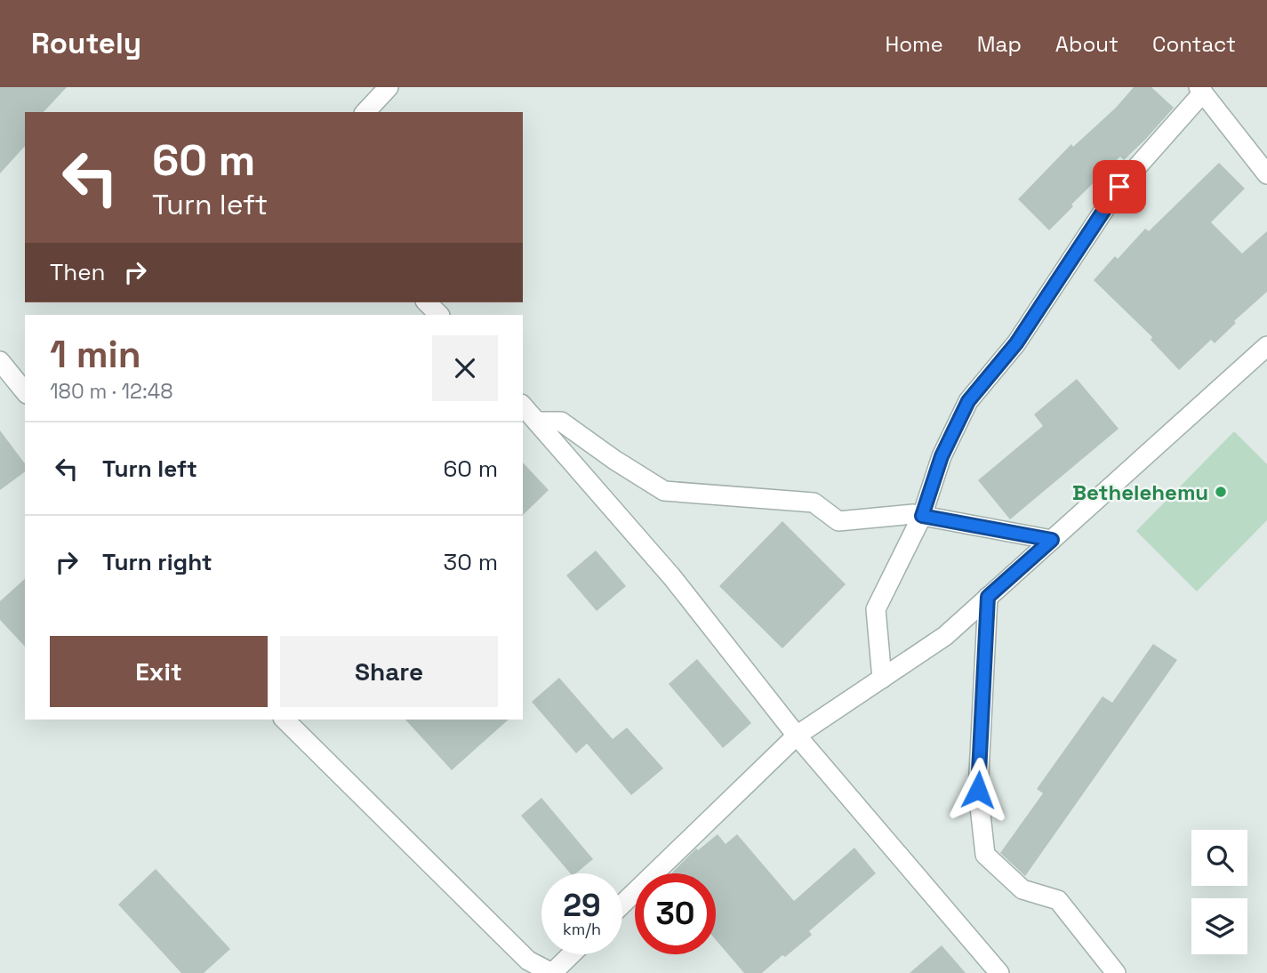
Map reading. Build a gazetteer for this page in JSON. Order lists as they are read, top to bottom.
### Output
{
  "places": ["Bethelehemu"],
  "page": {
    "header": "Routely",
    "nav": [
      "Home",
      "Map",
      "About",
      "Contact"
    ],
    "turn": ["60 m", "Turn left"],
    "then": "Then",
    "heading": ["1 min", "180 m · 12:48"],
    "list": [
      {
        "name": "Turn left",
        "value": "60 m"
      },
      {
        "name": "Turn right",
        "value": "30 m"
      }
    ],
    "buttons": ["Exit", "Share"],
    "speed": "29 km/h",
    "limit": "30"
  }
}
